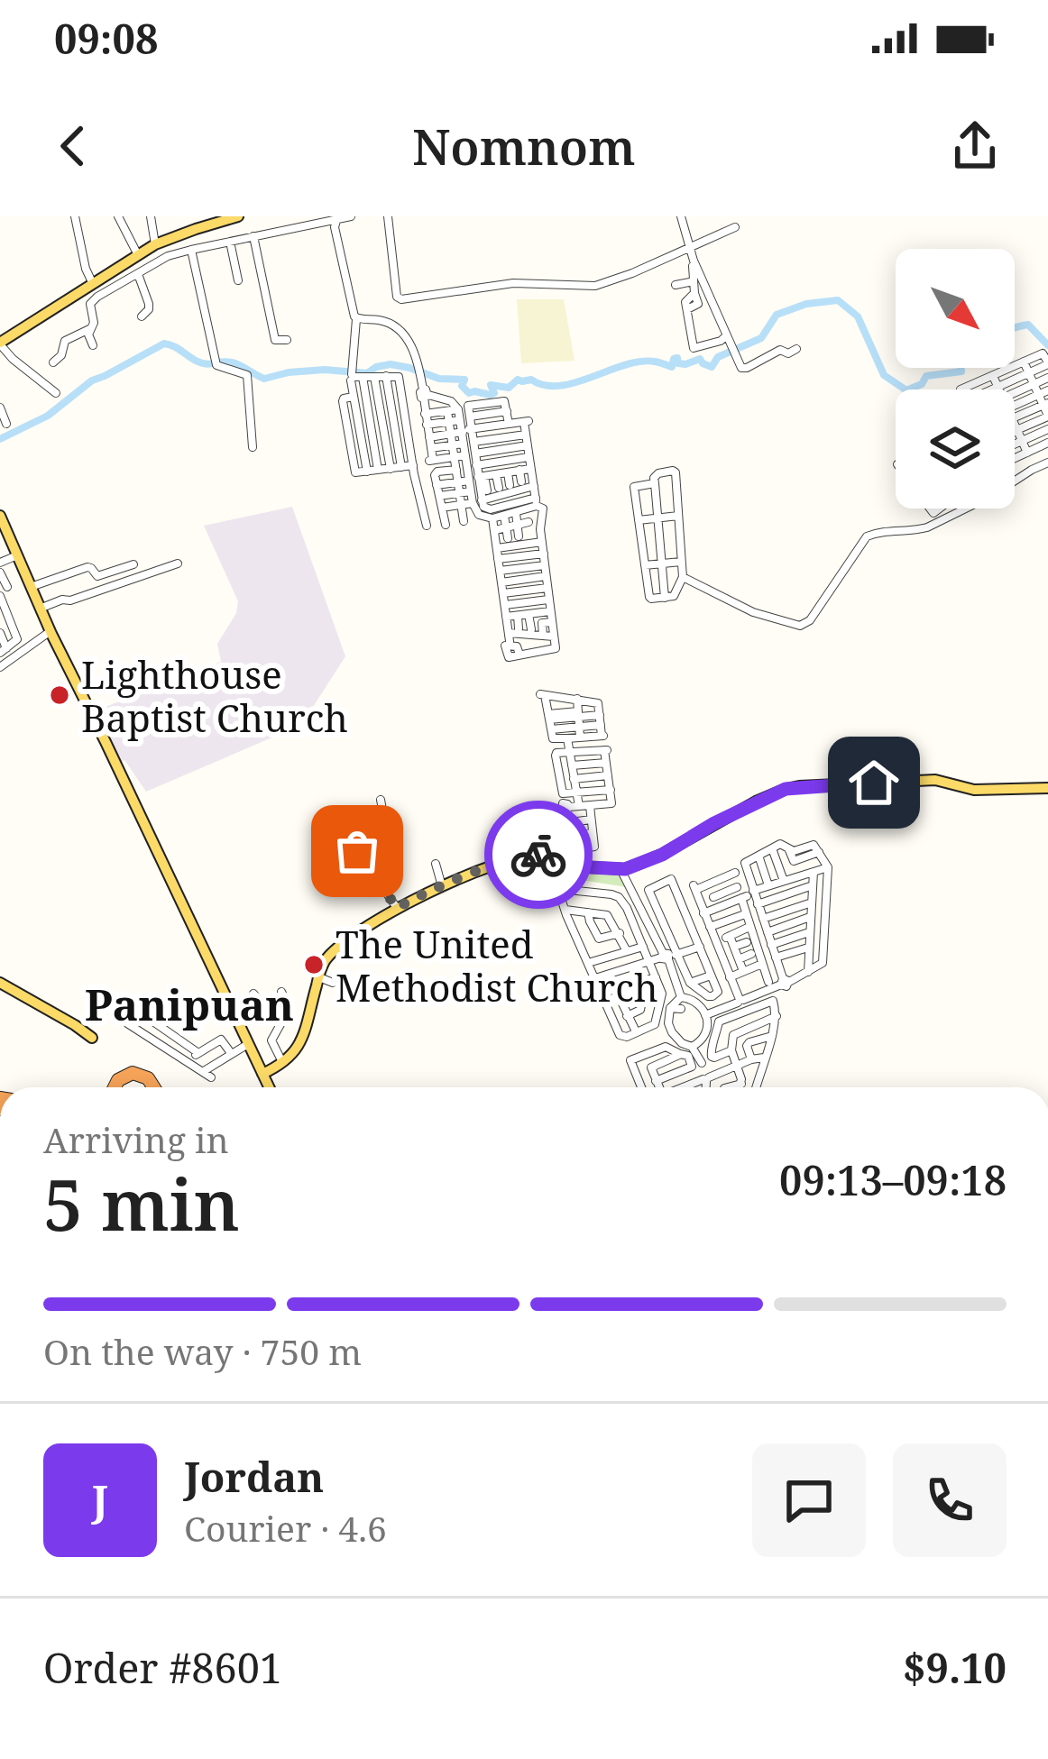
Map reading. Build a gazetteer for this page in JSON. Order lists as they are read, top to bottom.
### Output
{
  "districts": ["Panipuan"],
  "places": ["Lighthouse Baptist Church", "The United Methodist Church"],
  "north": "bottom right",
  "page": {
    "status": "09:08",
    "header": "Nomnom",
    "heading": ["5 min", "Arriving in", "09:13–09:18"],
    "panel": [
      "Jordan",
      "Courier · 4.6",
      "Order #8601",
      "$9.10"
    ],
    "bar": "On the way · 750 m",
    "round": "J"
  }
}
